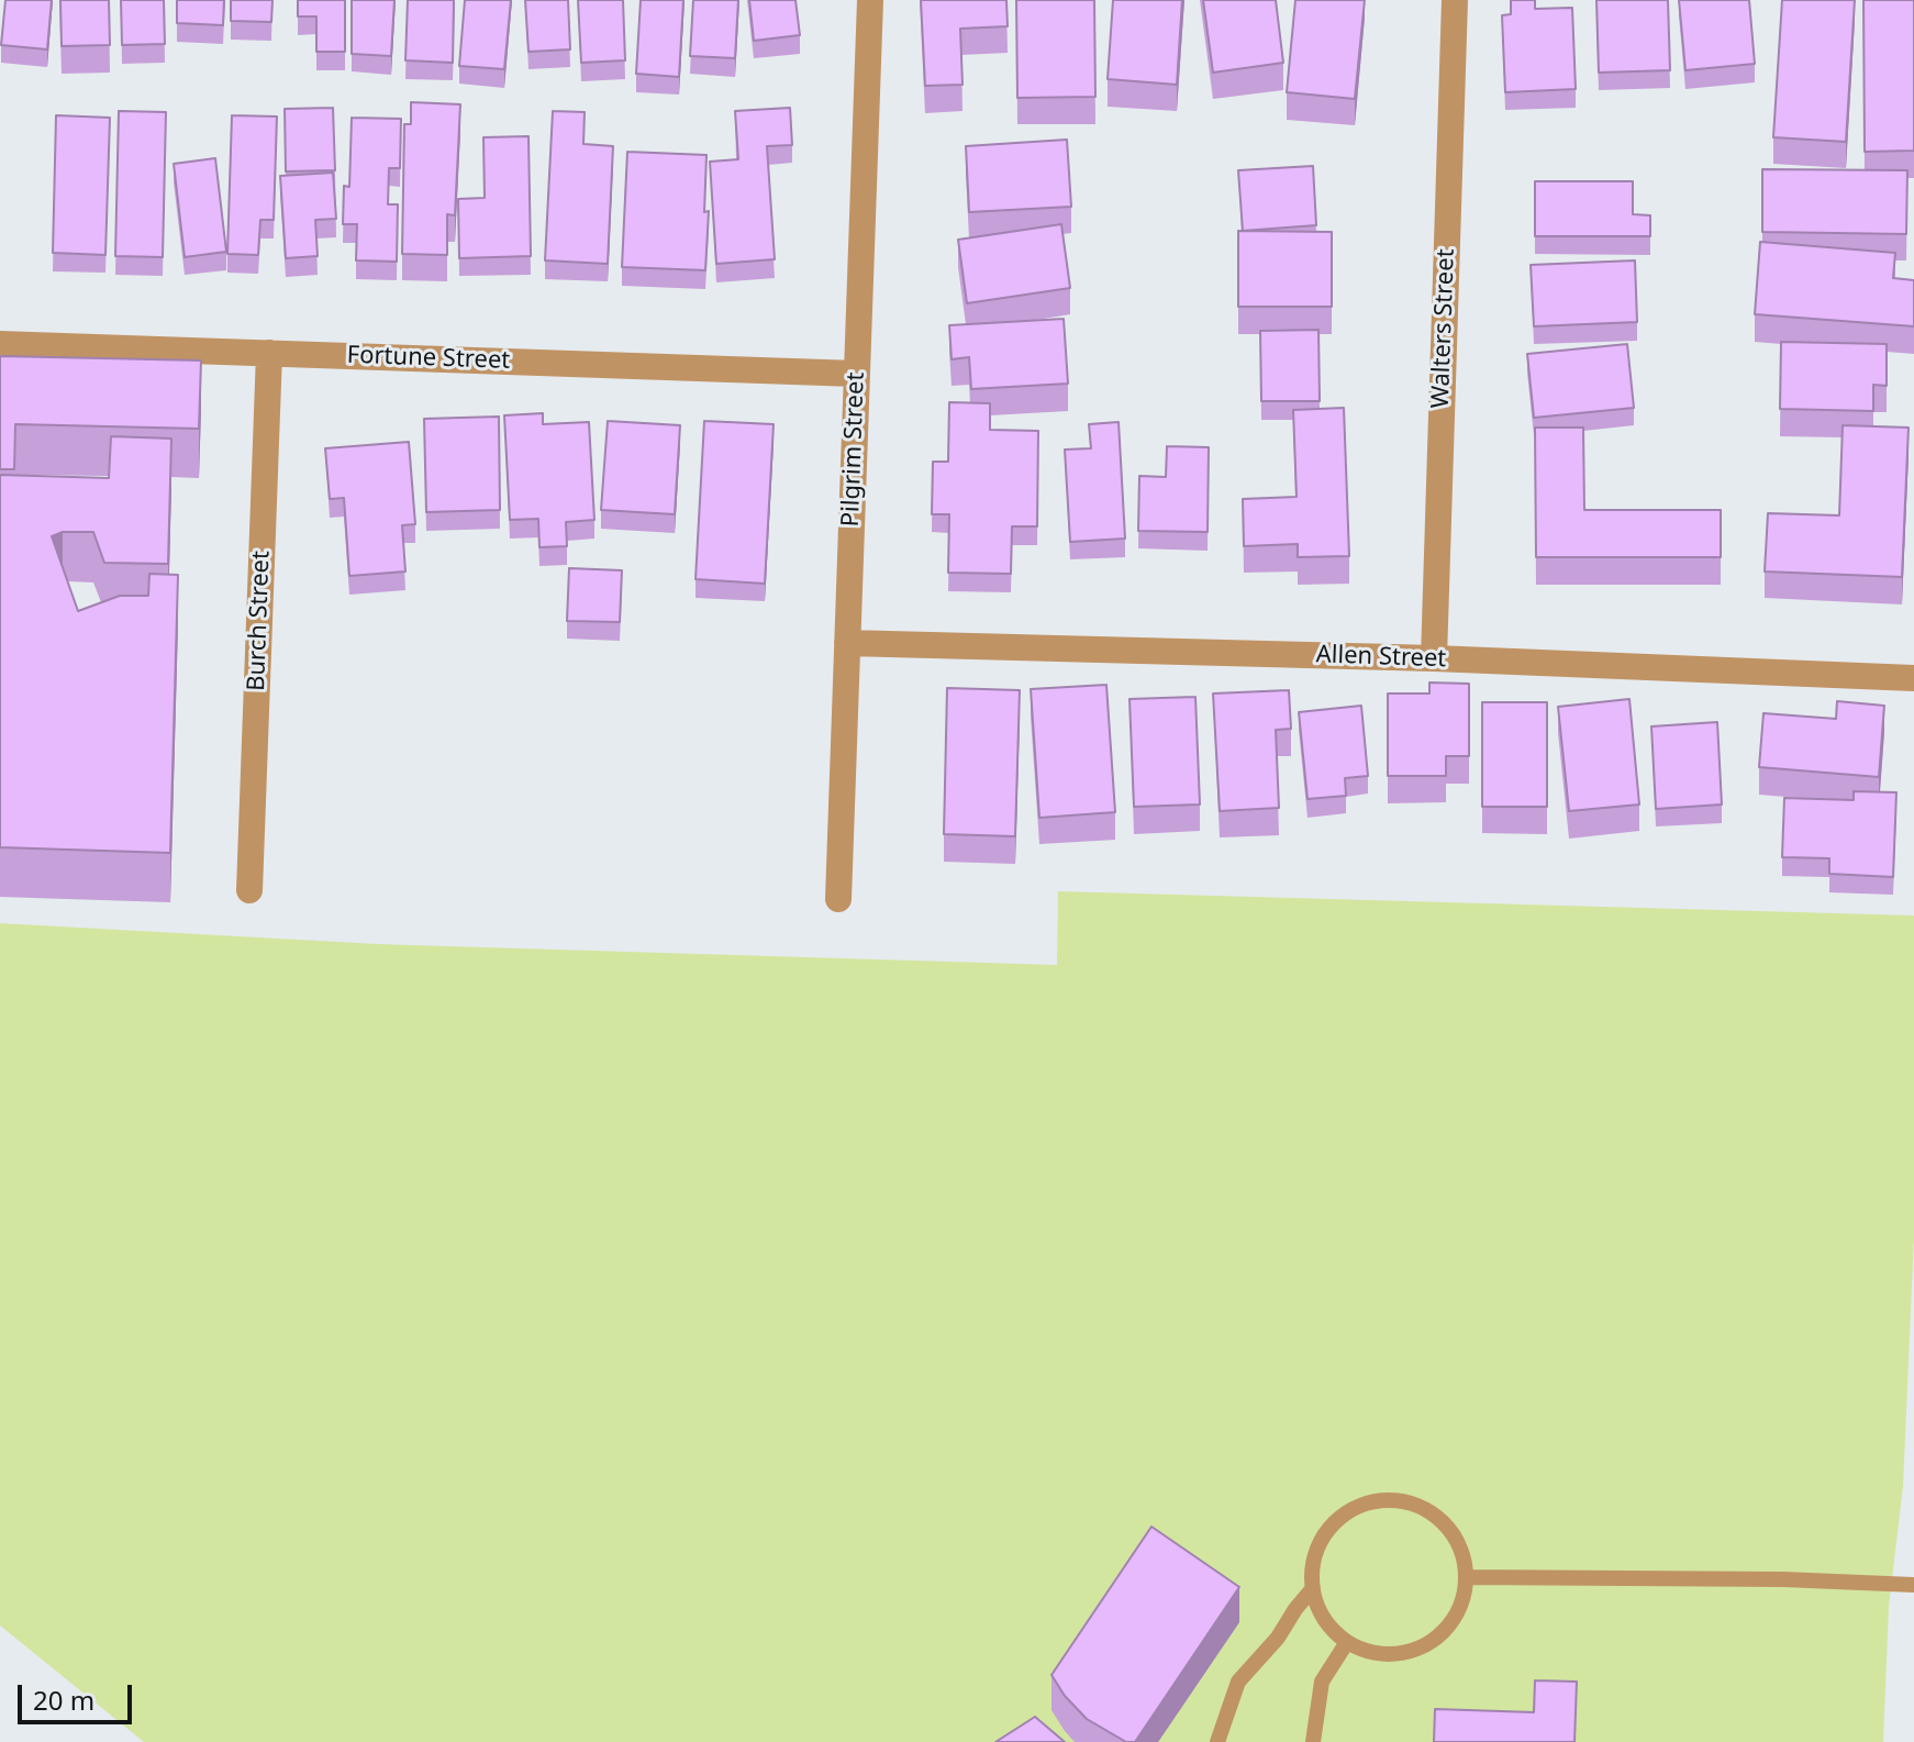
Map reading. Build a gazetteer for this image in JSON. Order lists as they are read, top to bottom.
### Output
{
  "streets": {
    "street": [
      "Walters Street",
      "Fortune Street",
      "Pilgrim Street",
      "Burch Street",
      "Allen Street"
    ]
  },
  "crossings": [
    ["Walters Street", "Allen Street"],
    ["Fortune Street", "Pilgrim Street"],
    ["Fortune Street", "Burch Street"],
    ["Pilgrim Street", "Allen Street"]
  ],
  "scale_bar": "20 m"
}
